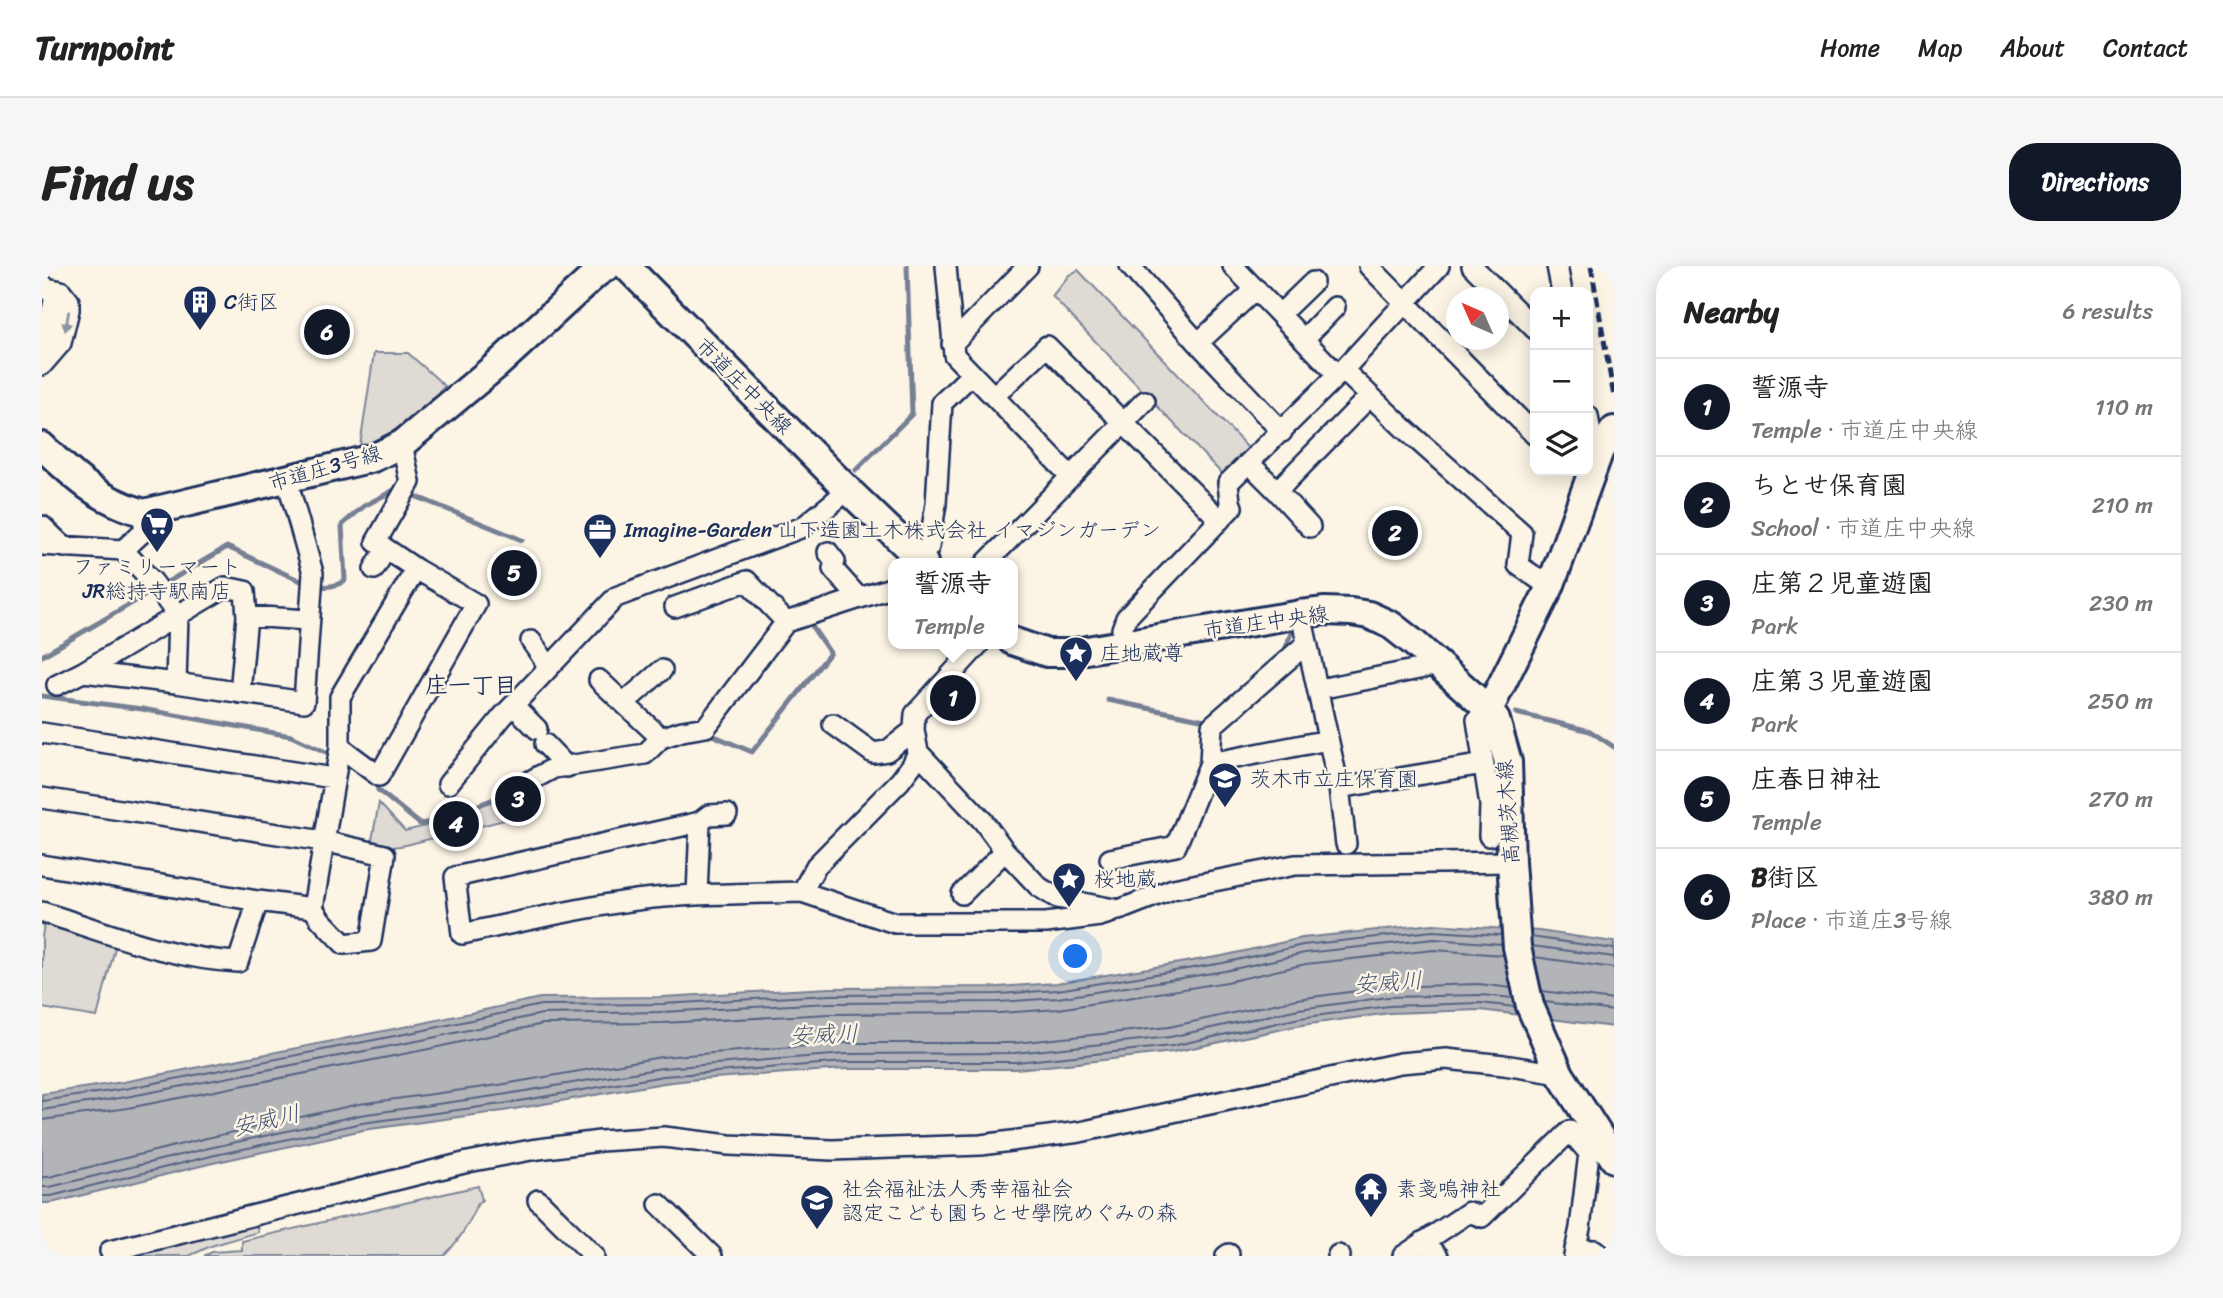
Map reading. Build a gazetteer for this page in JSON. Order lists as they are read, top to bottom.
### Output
{
  "streets": {
    "street": ["市道庄中央線", "市道庄3号線", "高槻茨木線"]
  },
  "crossings": [
    ["市道庄中央線", "高槻茨木線"]
  ],
  "districts": ["庄一丁目"],
  "water": ["安威川"],
  "places": {
    "building": ["C街区"],
    "supermarket": ["ファミリーマート JR総持寺駅南店"],
    "office": ["Imagine-Garden 山下造園土木株式会社 イマジンガーデン"],
    "place": ["庄地蔵尊", "桜地蔵"],
    "school or university": ["茨木市立庄保育園", "社会福祉法人秀幸福祉会 認定こども園ちとせ學院めぐみの森"],
    "temple": ["素戔嗚神社"]
  },
  "north": "top left",
  "page": {
    "header": "Turnpoint",
    "nav": [
      "Home",
      "Map",
      "About",
      "Contact"
    ],
    "title": "Find us",
    "buttons": "Directions",
    "heading": ["Nearby", "6 results"],
    "map_buttons": ["+", "−"],
    "pins": [
      "6",
      "2",
      "5",
      "1",
      "3",
      "4"
    ],
    "list": [
      {
        "mark": "1",
        "name": "誓源寺",
        "note": "Temple · 市道庄中央線",
        "value": "110 m"
      },
      {
        "mark": "2",
        "name": "ちとせ保育園",
        "note": "School · 市道庄中央線",
        "value": "210 m"
      },
      {
        "mark": "3",
        "name": "庄第２児童遊園",
        "note": "Park",
        "value": "230 m"
      },
      {
        "mark": "4",
        "name": "庄第３児童遊園",
        "note": "Park",
        "value": "250 m"
      },
      {
        "mark": "5",
        "name": "庄春日神社",
        "note": "Temple",
        "value": "270 m"
      },
      {
        "mark": "6",
        "name": "B街区",
        "note": "Place · 市道庄3号線",
        "value": "380 m"
      }
    ],
    "popup": ["誓源寺", "Temple"]
  }
}
